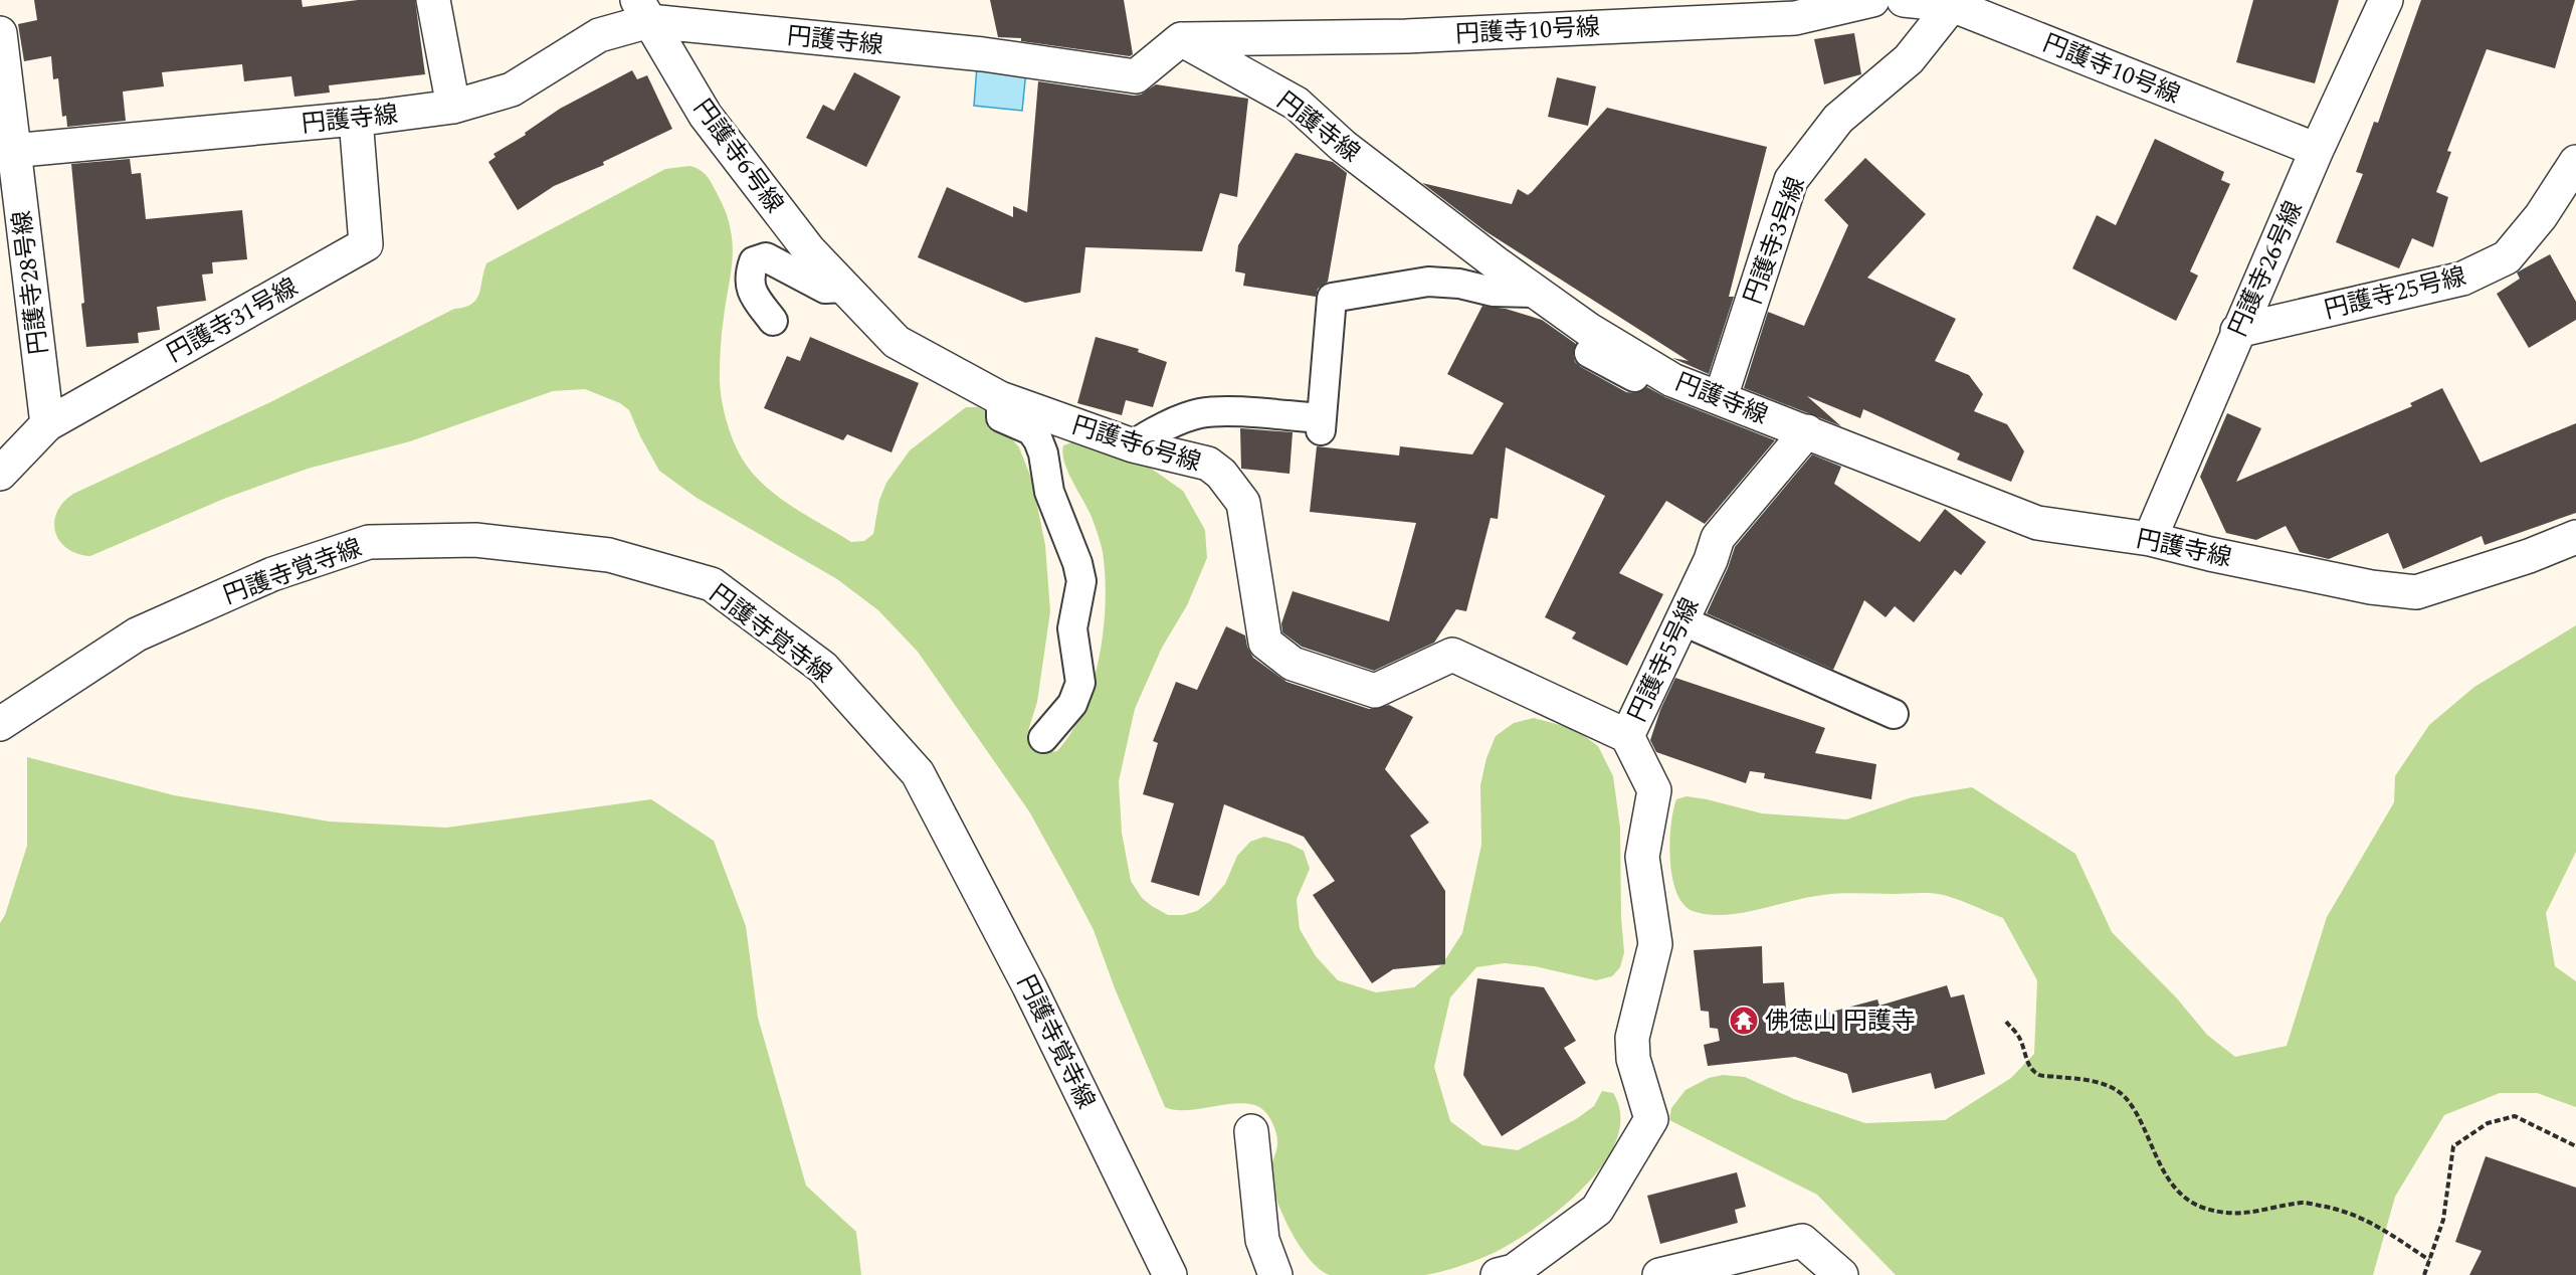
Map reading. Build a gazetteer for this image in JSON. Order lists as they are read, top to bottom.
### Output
{
  "streets": {
    "street": [
      "円護寺10号線",
      "円護寺線",
      "円護寺6号線",
      "円護寺3号線",
      "円護寺26号線",
      "円護寺28号線",
      "円護寺25号線",
      "円護寺31号線",
      "円護寺覚寺線",
      "円護寺5号線"
    ]
  },
  "crossings": [
    ["円護寺10号線", "円護寺線"],
    ["円護寺10号線", "円護寺3号線"],
    ["円護寺10号線", "円護寺26号線"],
    ["円護寺線", "円護寺6号線"],
    ["円護寺線", "円護寺3号線"],
    ["円護寺線", "円護寺26号線"],
    ["円護寺線", "円護寺28号線"],
    ["円護寺線", "円護寺31号線"],
    ["円護寺線", "円護寺5号線"],
    ["円護寺6号線", "円護寺5号線"],
    ["円護寺26号線", "円護寺25号線"],
    ["円護寺28号線", "円護寺31号線"]
  ],
  "places": {
    "temple": ["佛徳山 円護寺"]
  }
}
